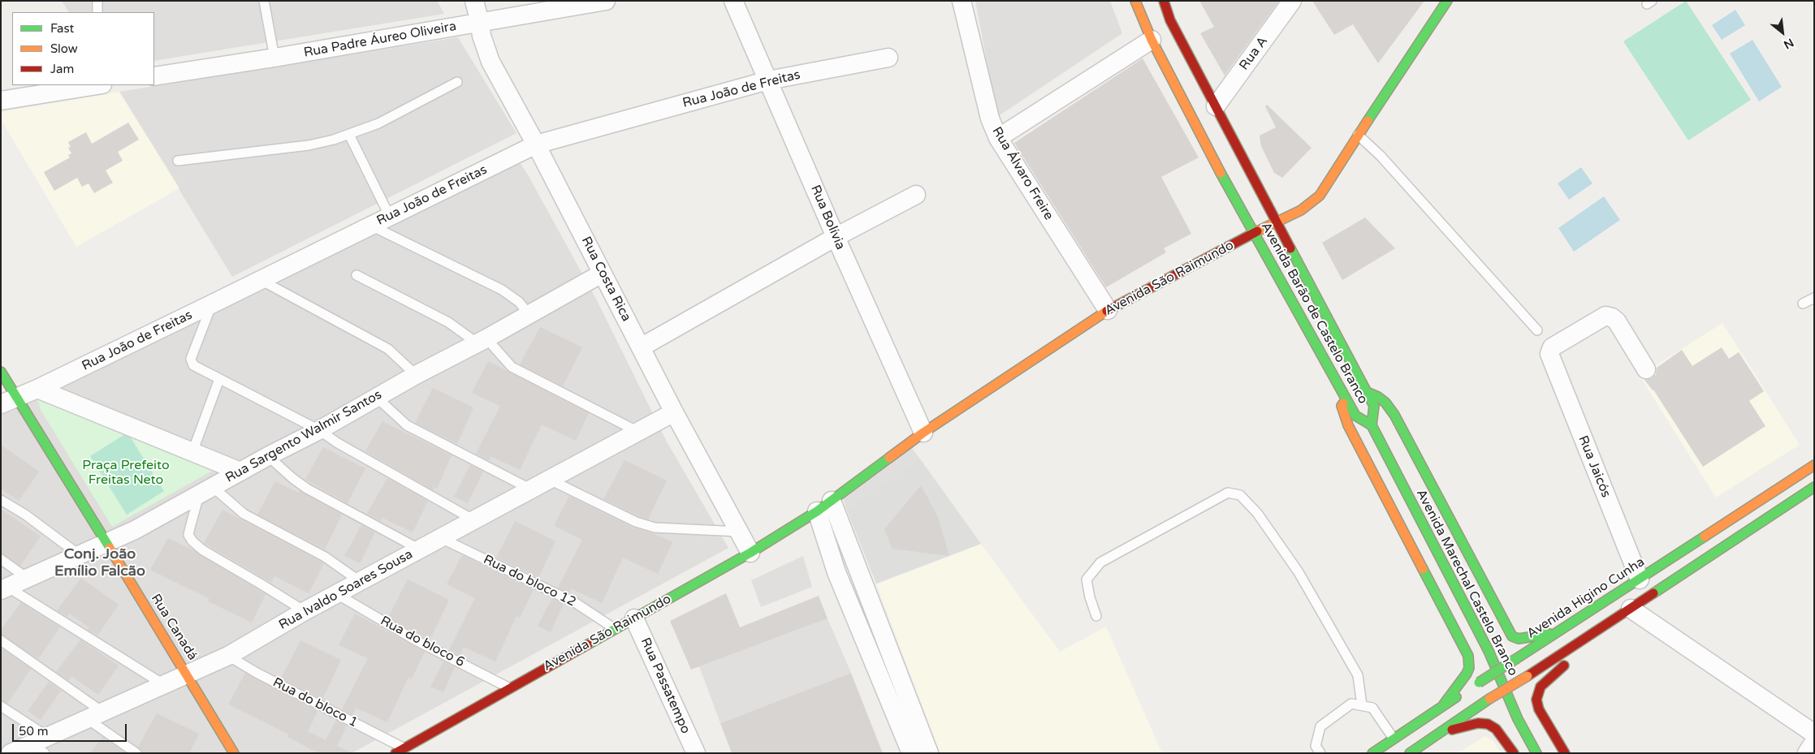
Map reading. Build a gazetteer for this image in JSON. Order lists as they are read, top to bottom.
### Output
{
  "streets": {
    "main road": [
      "Avenida São Raimundo",
      "Avenida Barão de Castelo Branco",
      "Avenida Marechal Castelo Branco",
      "Avenida Higino Cunha",
      "Rua Canadá"
    ],
    "street": [
      "Rua Padre Áureo Oliveira",
      "Rua A",
      "Rua João de Freitas",
      "Rua Álvaro Freire",
      "Rua Bolívia",
      "Rua Costa Rica",
      "Rua Sargento Walmir Santos",
      "Rua Jaicós",
      "Rua Ivaldo Soares Sousa",
      "Rua Passatempo"
    ],
    "lane": ["Rua do bloco 12", "Rua do bloco 6", "Rua do bloco 1"]
  },
  "crossings": [
    ["Rua Padre Áureo Oliveira", "Rua Costa Rica"],
    ["Rua A", "Avenida Barão de Castelo Branco"],
    ["Rua João de Freitas", "Rua Bolívia"],
    ["Rua João de Freitas", "Rua Costa Rica"],
    ["Rua João de Freitas", "Rua Canadá"],
    ["Rua Álvaro Freire", "Avenida São Raimundo"],
    ["Rua Bolívia", "Avenida São Raimundo"],
    ["Avenida São Raimundo", "Rua Costa Rica"],
    ["Avenida São Raimundo", "Avenida Barão de Castelo Branco"],
    ["Avenida São Raimundo", "Rua do bloco 12"],
    ["Avenida São Raimundo", "Rua do bloco 6"],
    ["Avenida São Raimundo", "Rua Passatempo"],
    ["Avenida São Raimundo", "Rua do bloco 1"],
    ["Rua Costa Rica", "Rua Sargento Walmir Santos"],
    ["Rua Costa Rica", "Rua Ivaldo Soares Sousa"],
    ["Avenida Barão de Castelo Branco", "Avenida Marechal Castelo Branco"],
    ["Rua Sargento Walmir Santos", "Rua Canadá"],
    ["Rua Jaicós", "Avenida Higino Cunha"],
    ["Rua do bloco 12", "Rua Ivaldo Soares Sousa"],
    ["Rua Ivaldo Soares Sousa", "Rua Canadá"],
    ["Rua Ivaldo Soares Sousa", "Rua do bloco 6"],
    ["Rua Ivaldo Soares Sousa", "Rua do bloco 1"]
  ],
  "districts": ["Conj. João Emílio Falcão"],
  "parks": ["Praça Prefeito Freitas Neto"],
  "legend": ["Fast", "Slow", "Jam"],
  "scale_bar": "50 m",
  "north": "bottom right"
}
